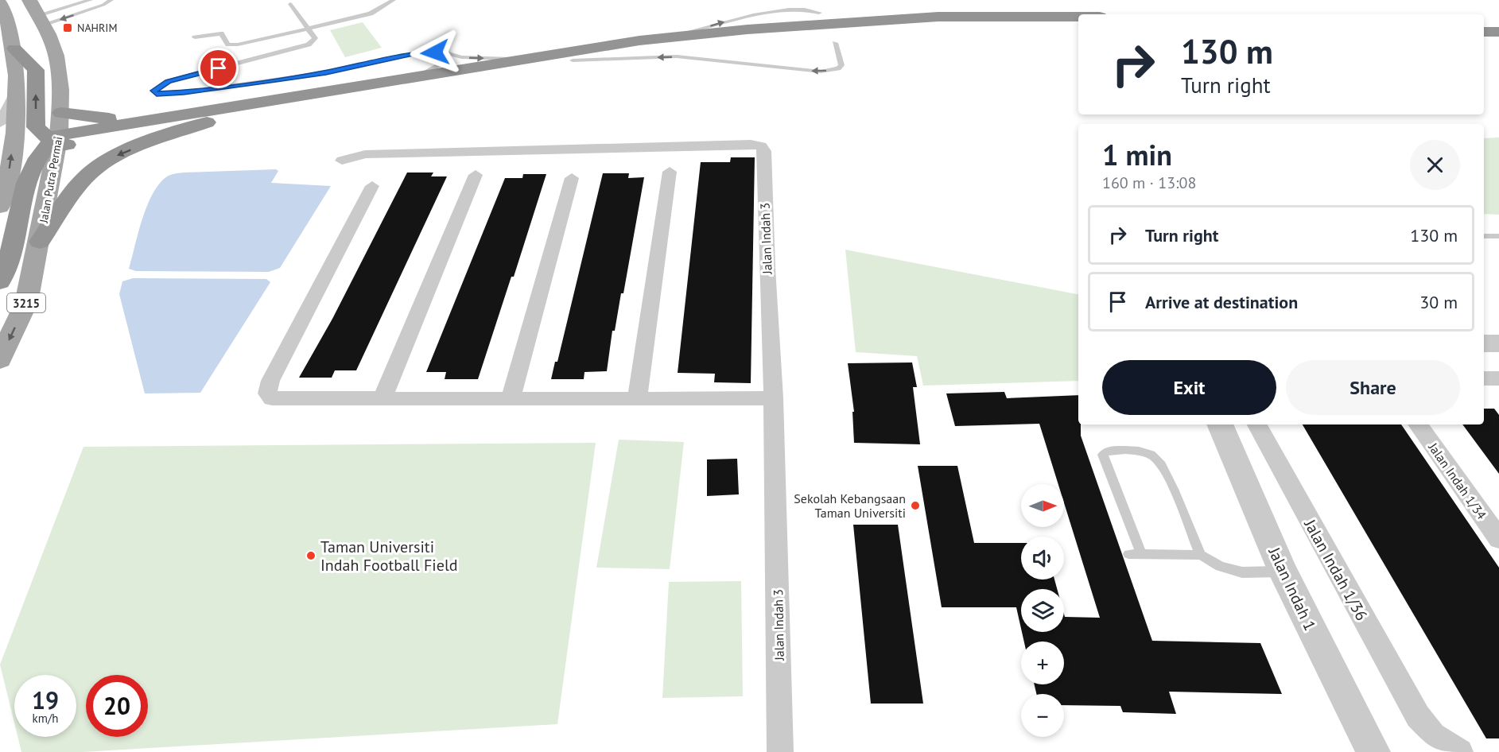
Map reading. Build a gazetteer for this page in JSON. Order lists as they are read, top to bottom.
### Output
{
  "streets": {
    "main road": ["Jalan Putra Permai", "3215"],
    "street": [
      "Jalan Indah 3",
      "Jalan Indah 1/34",
      "Jalan Indah 1/36",
      "Jalan Indah 1"
    ]
  },
  "places": {
    "transit": ["NAHRIM"],
    "other": ["Sekolah Kebangsaan Taman Universiti", "Taman Universiti Indah Football Field"]
  },
  "north": "right",
  "page": {
    "turn": ["130 m", "Turn right"],
    "heading": ["1 min", "160 m · 13:08"],
    "list": [
      {
        "name": "Turn right",
        "value": "130 m"
      },
      {
        "name": "Arrive at destination",
        "value": "30 m"
      }
    ],
    "buttons": ["Exit", "Share"],
    "map_buttons": ["+", "−"],
    "speed": "19 km/h",
    "limit": "20"
  }
}
